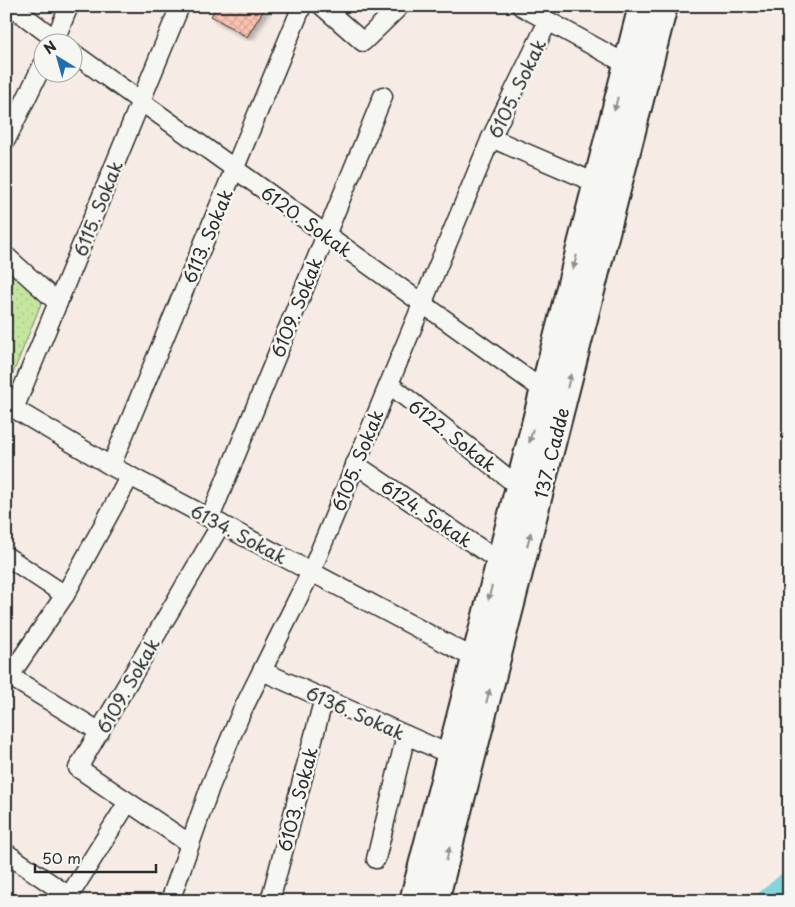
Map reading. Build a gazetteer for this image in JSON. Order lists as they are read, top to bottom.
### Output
{
  "streets": {
    "street": [
      "6105. Sokak",
      "6115. Sokak",
      "6120. Sokak",
      "6113. Sokak",
      "6109. Sokak",
      "6122. Sokak",
      "137. Cadde",
      "6124. Sokak",
      "6134. Sokak",
      "6136. Sokak",
      "6103. Sokak"
    ]
  },
  "crossings": [
    ["6105. Sokak", "6120. Sokak"],
    ["6105. Sokak", "6122. Sokak"],
    ["6105. Sokak", "6124. Sokak"],
    ["6105. Sokak", "6134. Sokak"],
    ["6105. Sokak", "6136. Sokak"],
    ["6115. Sokak", "6120. Sokak"],
    ["6115. Sokak", "6134. Sokak"],
    ["6120. Sokak", "6113. Sokak"],
    ["6120. Sokak", "6109. Sokak"],
    ["6120. Sokak", "137. Cadde"],
    ["6113. Sokak", "6134. Sokak"],
    ["6109. Sokak", "6134. Sokak"],
    ["6122. Sokak", "137. Cadde"],
    ["137. Cadde", "6124. Sokak"],
    ["137. Cadde", "6134. Sokak"],
    ["137. Cadde", "6136. Sokak"],
    ["6136. Sokak", "6103. Sokak"]
  ],
  "scale_bar": "50 m",
  "north": "top left"
}
